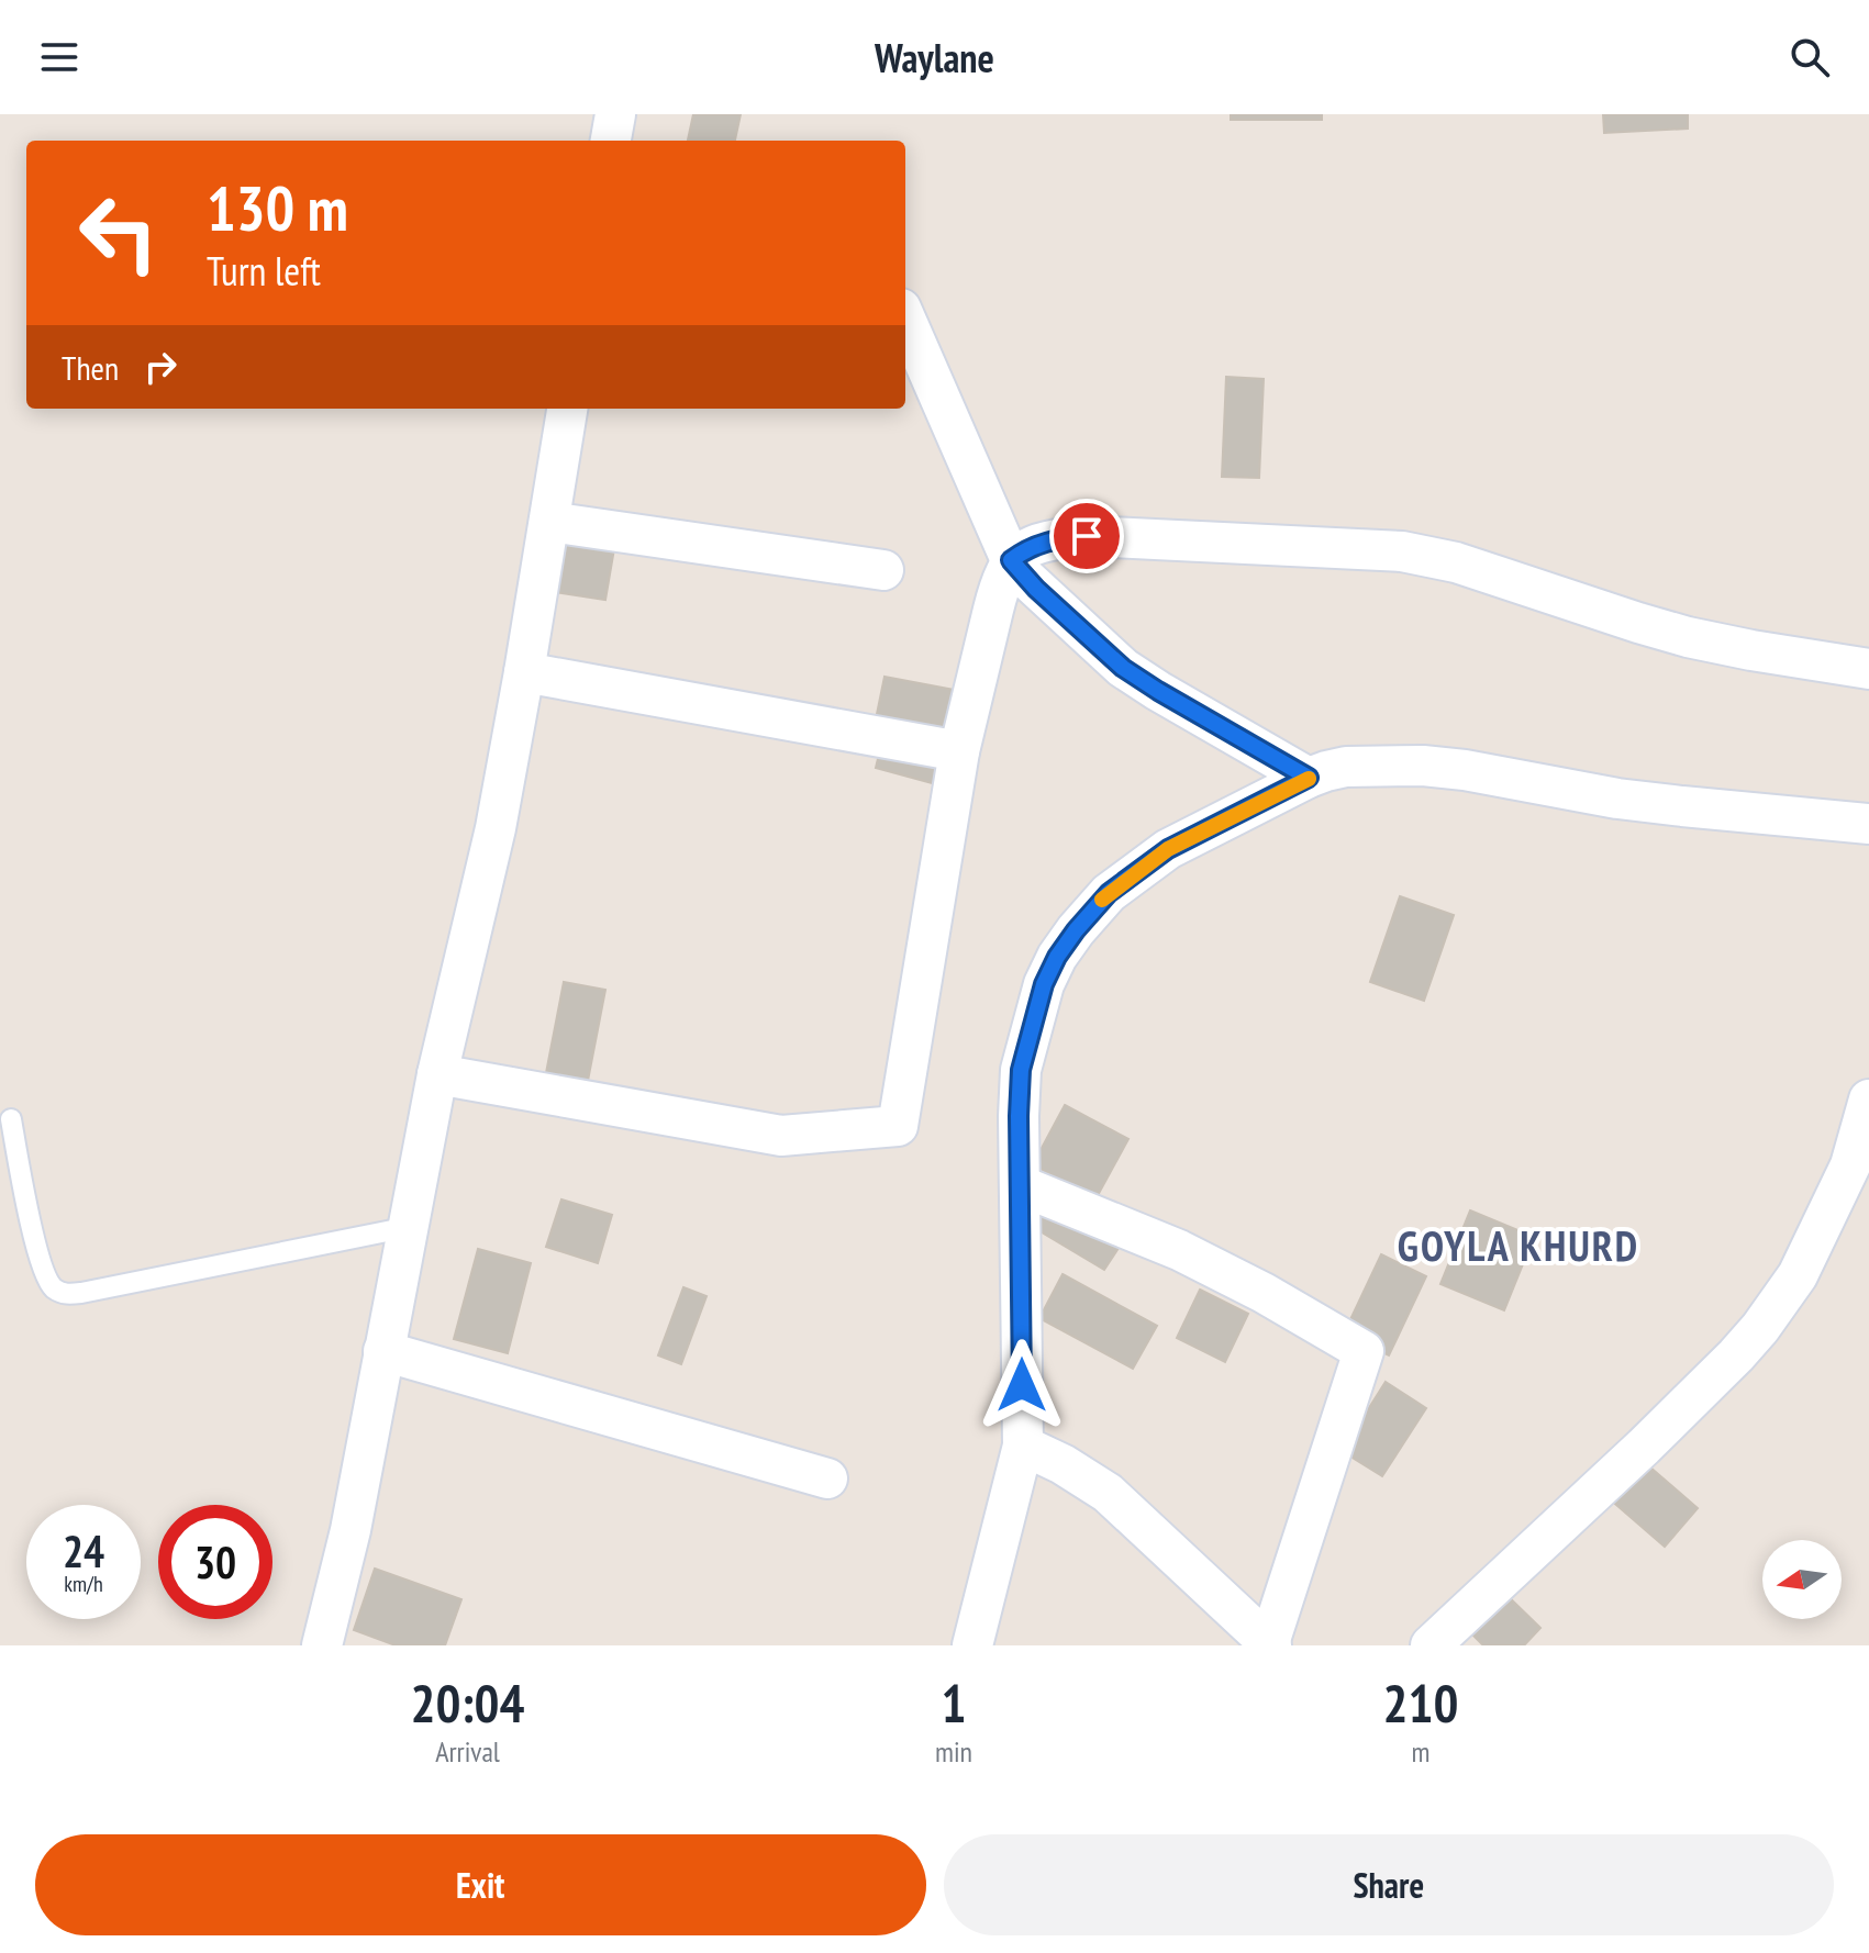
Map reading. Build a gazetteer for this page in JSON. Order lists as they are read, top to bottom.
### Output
{
  "districts": ["GOYLA KHURD"],
  "north": "left",
  "page": {
    "header": "Waylane",
    "turn": ["130 m", "Turn left"],
    "then": "Then",
    "speed": "24 km/h",
    "limit": "30",
    "eta": [
      "20:04",
      "Arrival",
      "1",
      "min",
      "210",
      "m"
    ],
    "buttons": ["Exit", "Share"]
  }
}
